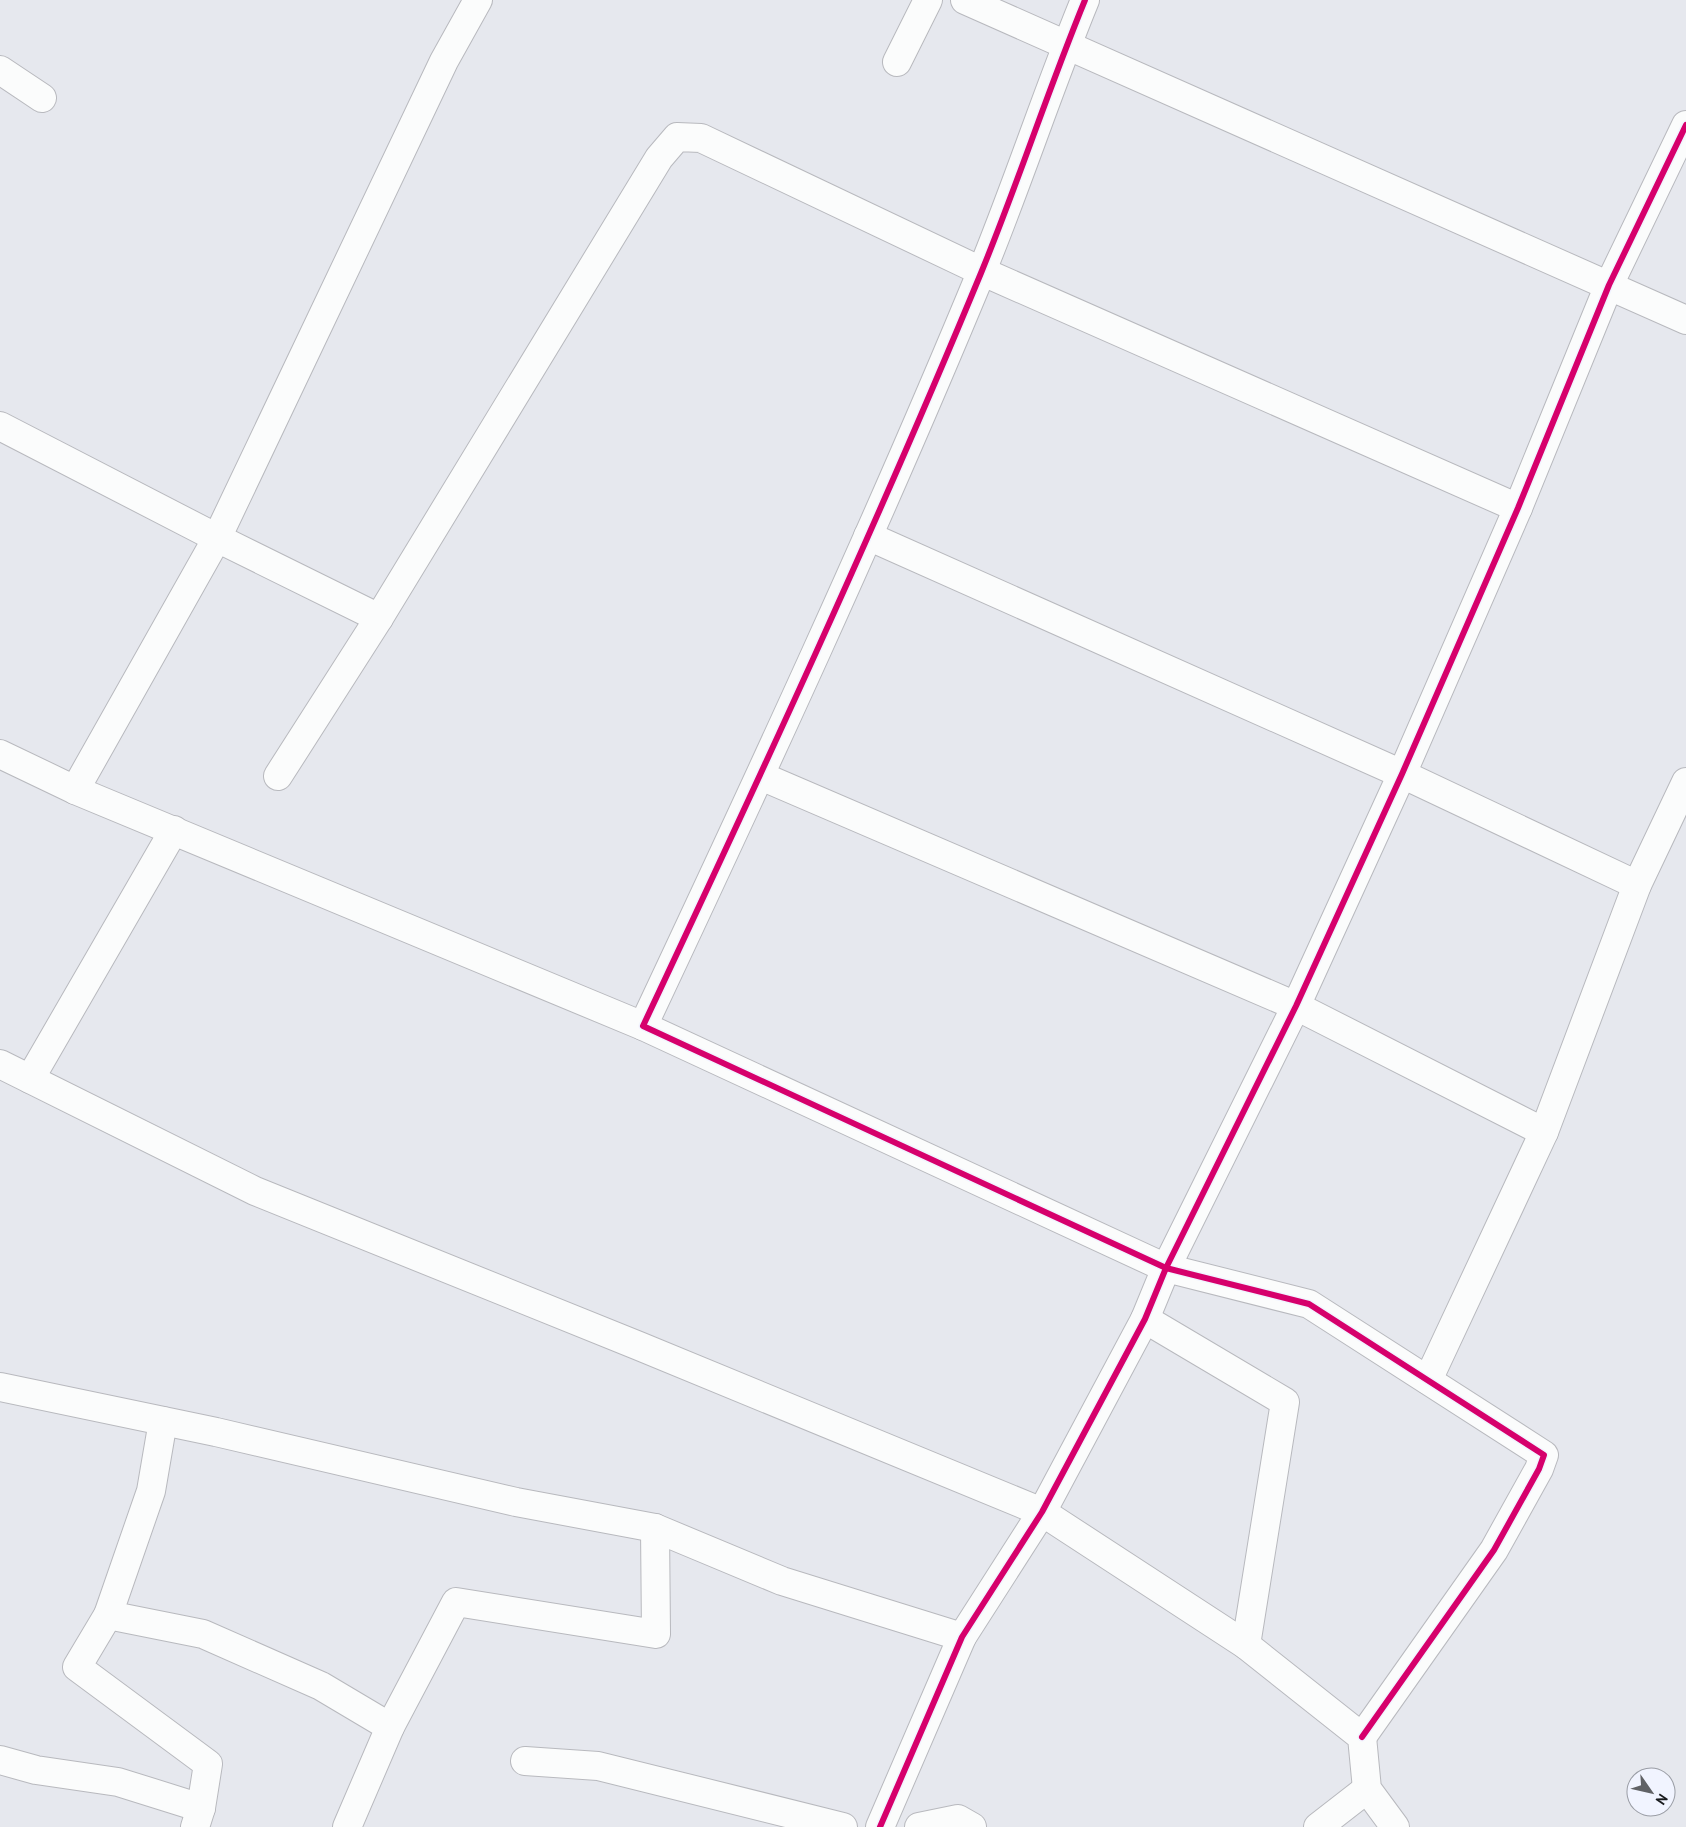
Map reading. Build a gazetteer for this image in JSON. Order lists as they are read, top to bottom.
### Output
{
  "north": "bottom right"
}
